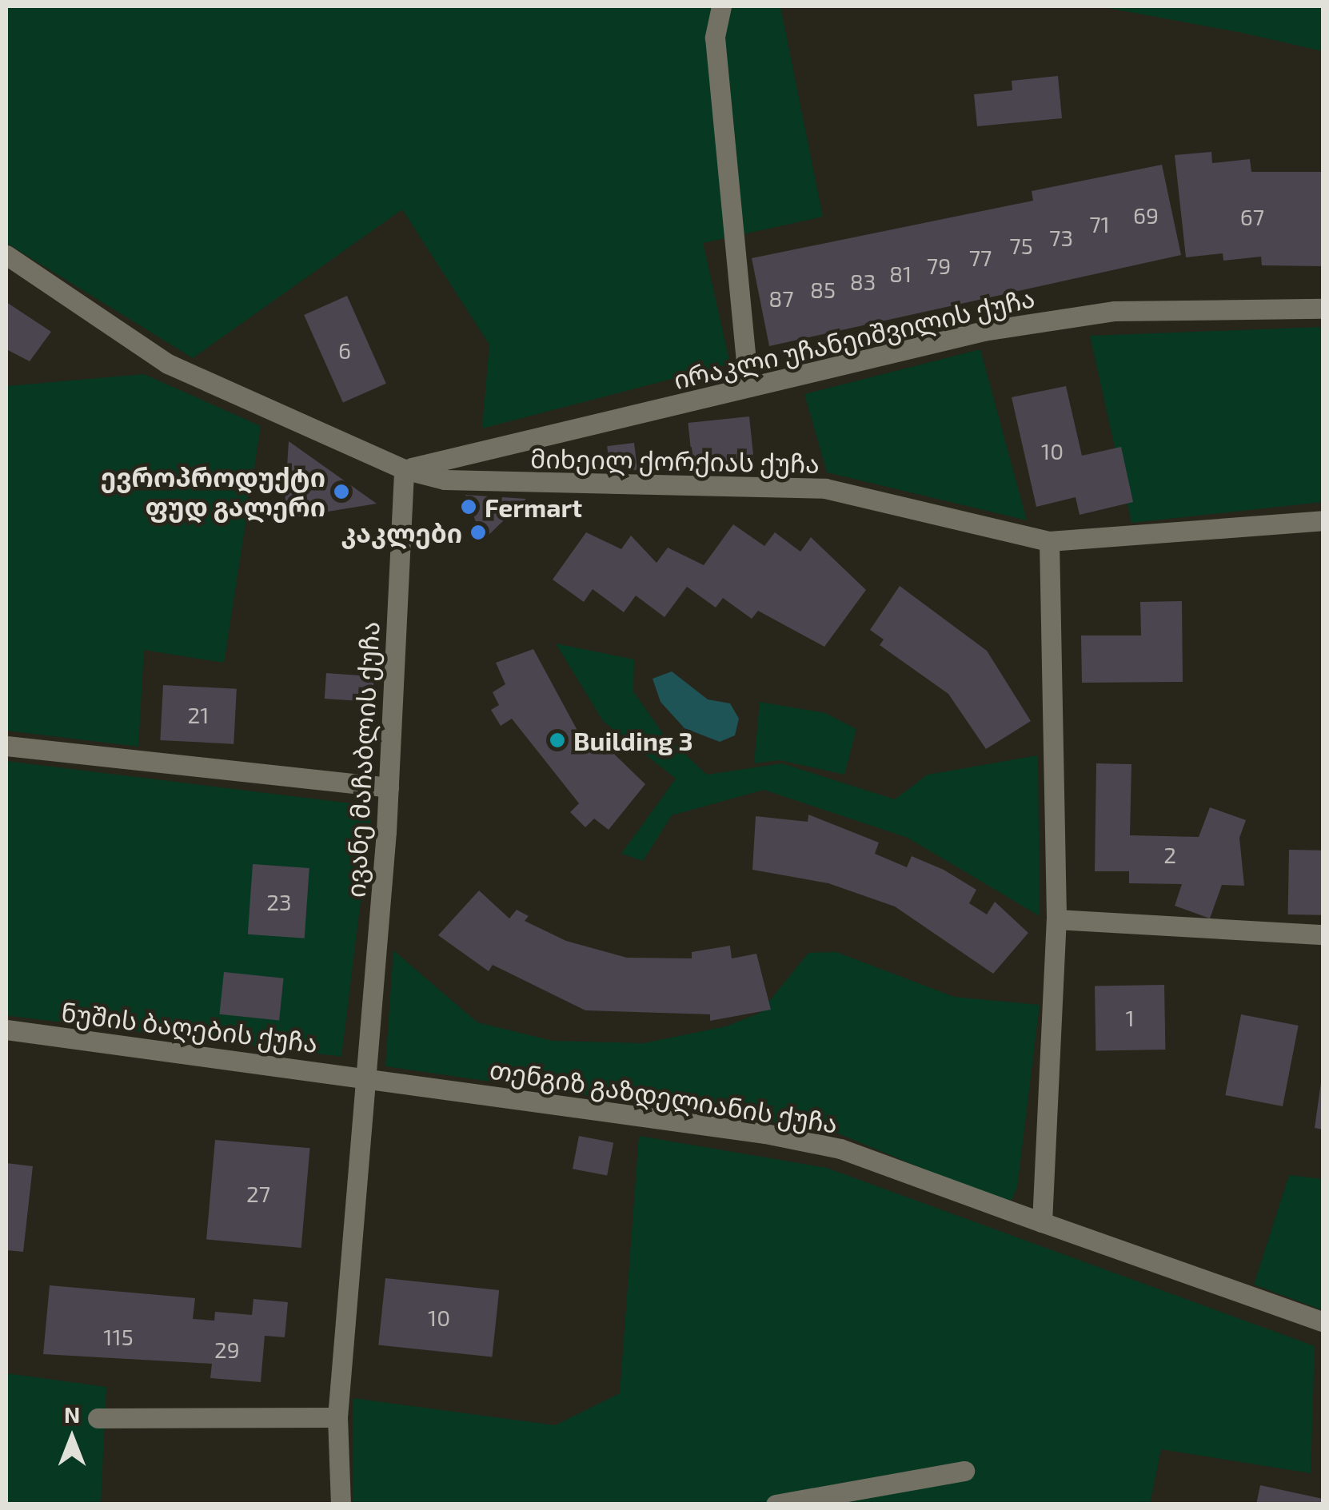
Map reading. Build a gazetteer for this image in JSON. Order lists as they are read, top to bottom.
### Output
{
  "streets": {
    "street": [
      "ირაკლი უჩანეიშვილის ქუჩა",
      "მიხეილ ქორქიას ქუჩა",
      "ივანე მაჩაბლის ქუჩა",
      "ნუშის ბაღების ქუჩა",
      "თენგიზ გაზდელიანის ქუჩა"
    ]
  },
  "crossings": [
    ["ირაკლი უჩანეიშვილის ქუჩა", "მიხეილ ქორქიას ქუჩა"],
    ["ირაკლი უჩანეიშვილის ქუჩა", "ივანე მაჩაბლის ქუჩა"],
    ["მიხეილ ქორქიას ქუჩა", "ივანე მაჩაბლის ქუჩა"],
    ["ივანე მაჩაბლის ქუჩა", "ნუშის ბაღების ქუჩა"],
    ["ივანე მაჩაბლის ქუჩა", "თენგიზ გაზდელიანის ქუჩა"],
    ["ნუშის ბაღების ქუჩა", "თენგიზ გაზდელიანის ქუჩა"]
  ],
  "places": [
    "ევროპროდუქტი ფუდ გალერი",
    "Fermart",
    "კაკლები",
    "Building 3"
  ],
  "house_numbers": [
    "69",
    "67",
    "71",
    "73",
    "75",
    "77",
    "79",
    "81",
    "83",
    "85",
    "87",
    "6",
    "10",
    "21",
    "2",
    "23",
    "1",
    "27",
    "10",
    "115",
    "29"
  ],
  "north": "top"
}
